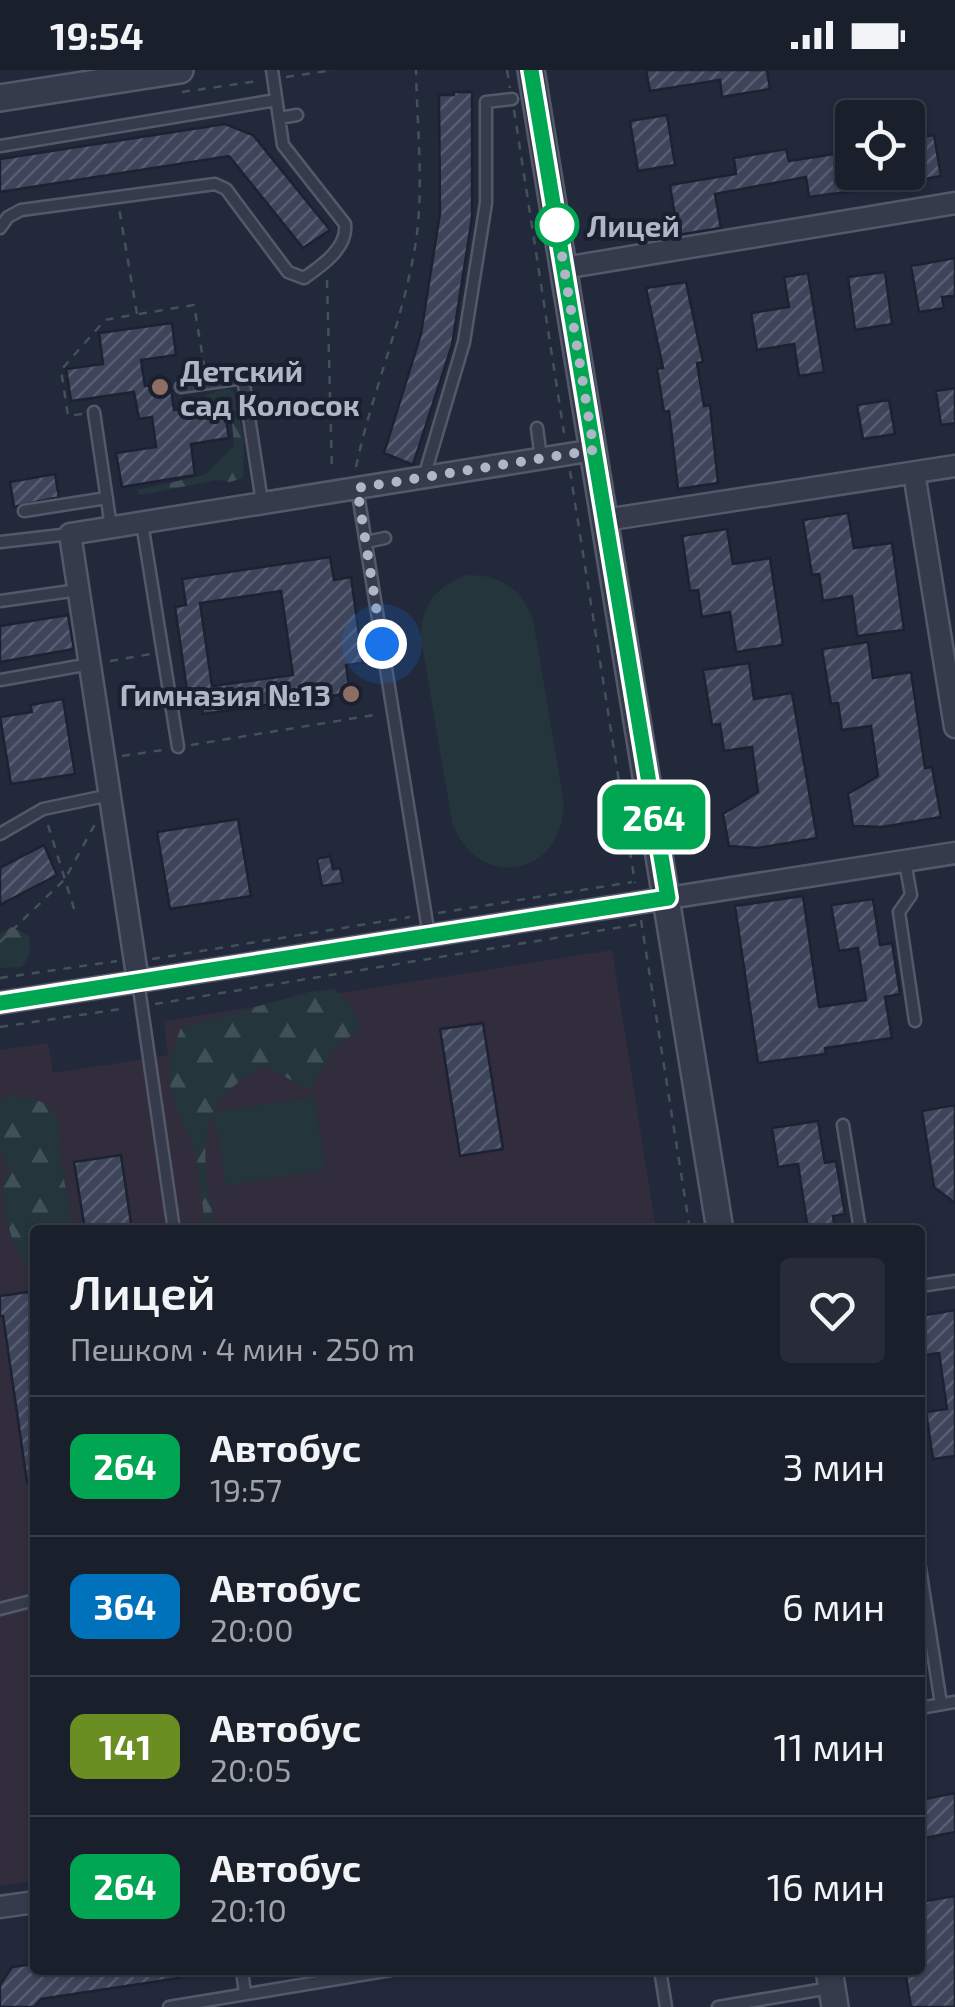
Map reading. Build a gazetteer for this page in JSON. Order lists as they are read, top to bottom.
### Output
{
  "places": ["Лицей", "Детский сад Колосок", "Гимназия №13"],
  "lines": ["bus line 264"],
  "page": {
    "status": "19:54",
    "on_map": "264",
    "heading": ["Лицей", "Пешком · 4 мин · 250 m"],
    "list": [
      {
        "mark": "264",
        "name": "Автобус",
        "note": "19:57",
        "value": "3 мин"
      },
      {
        "mark": "364",
        "name": "Автобус",
        "note": "20:00",
        "value": "6 мин"
      },
      {
        "mark": "141",
        "name": "Автобус",
        "note": "20:05",
        "value": "11 мин"
      },
      {
        "mark": "264",
        "name": "Автобус",
        "note": "20:10",
        "value": "16 мин"
      }
    ]
  }
}
